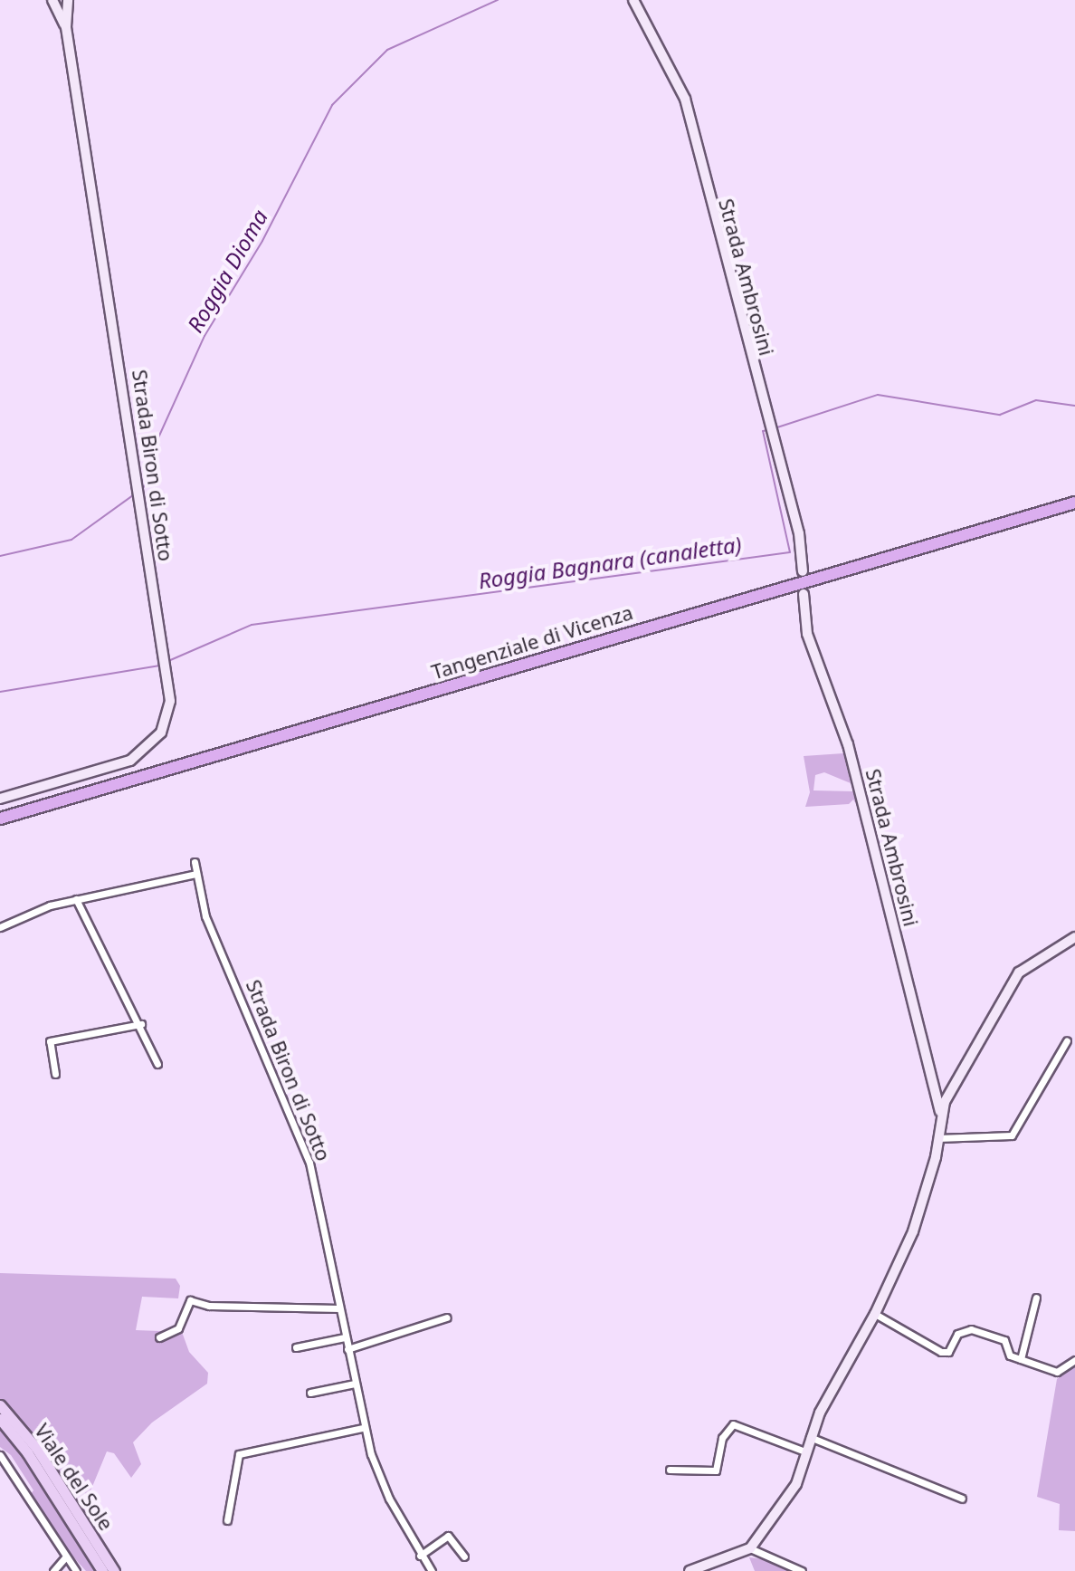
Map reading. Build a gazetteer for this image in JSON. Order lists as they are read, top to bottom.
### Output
{
  "streets": {
    "highway": ["Tangenziale di Vicenza"],
    "main road": ["Viale del Sole"],
    "street": ["Strada Ambrosini", "Strada Biron di Sotto"]
  },
  "water": ["Roggia Dioma", "Roggia Bagnara (canaletta)"]
}
